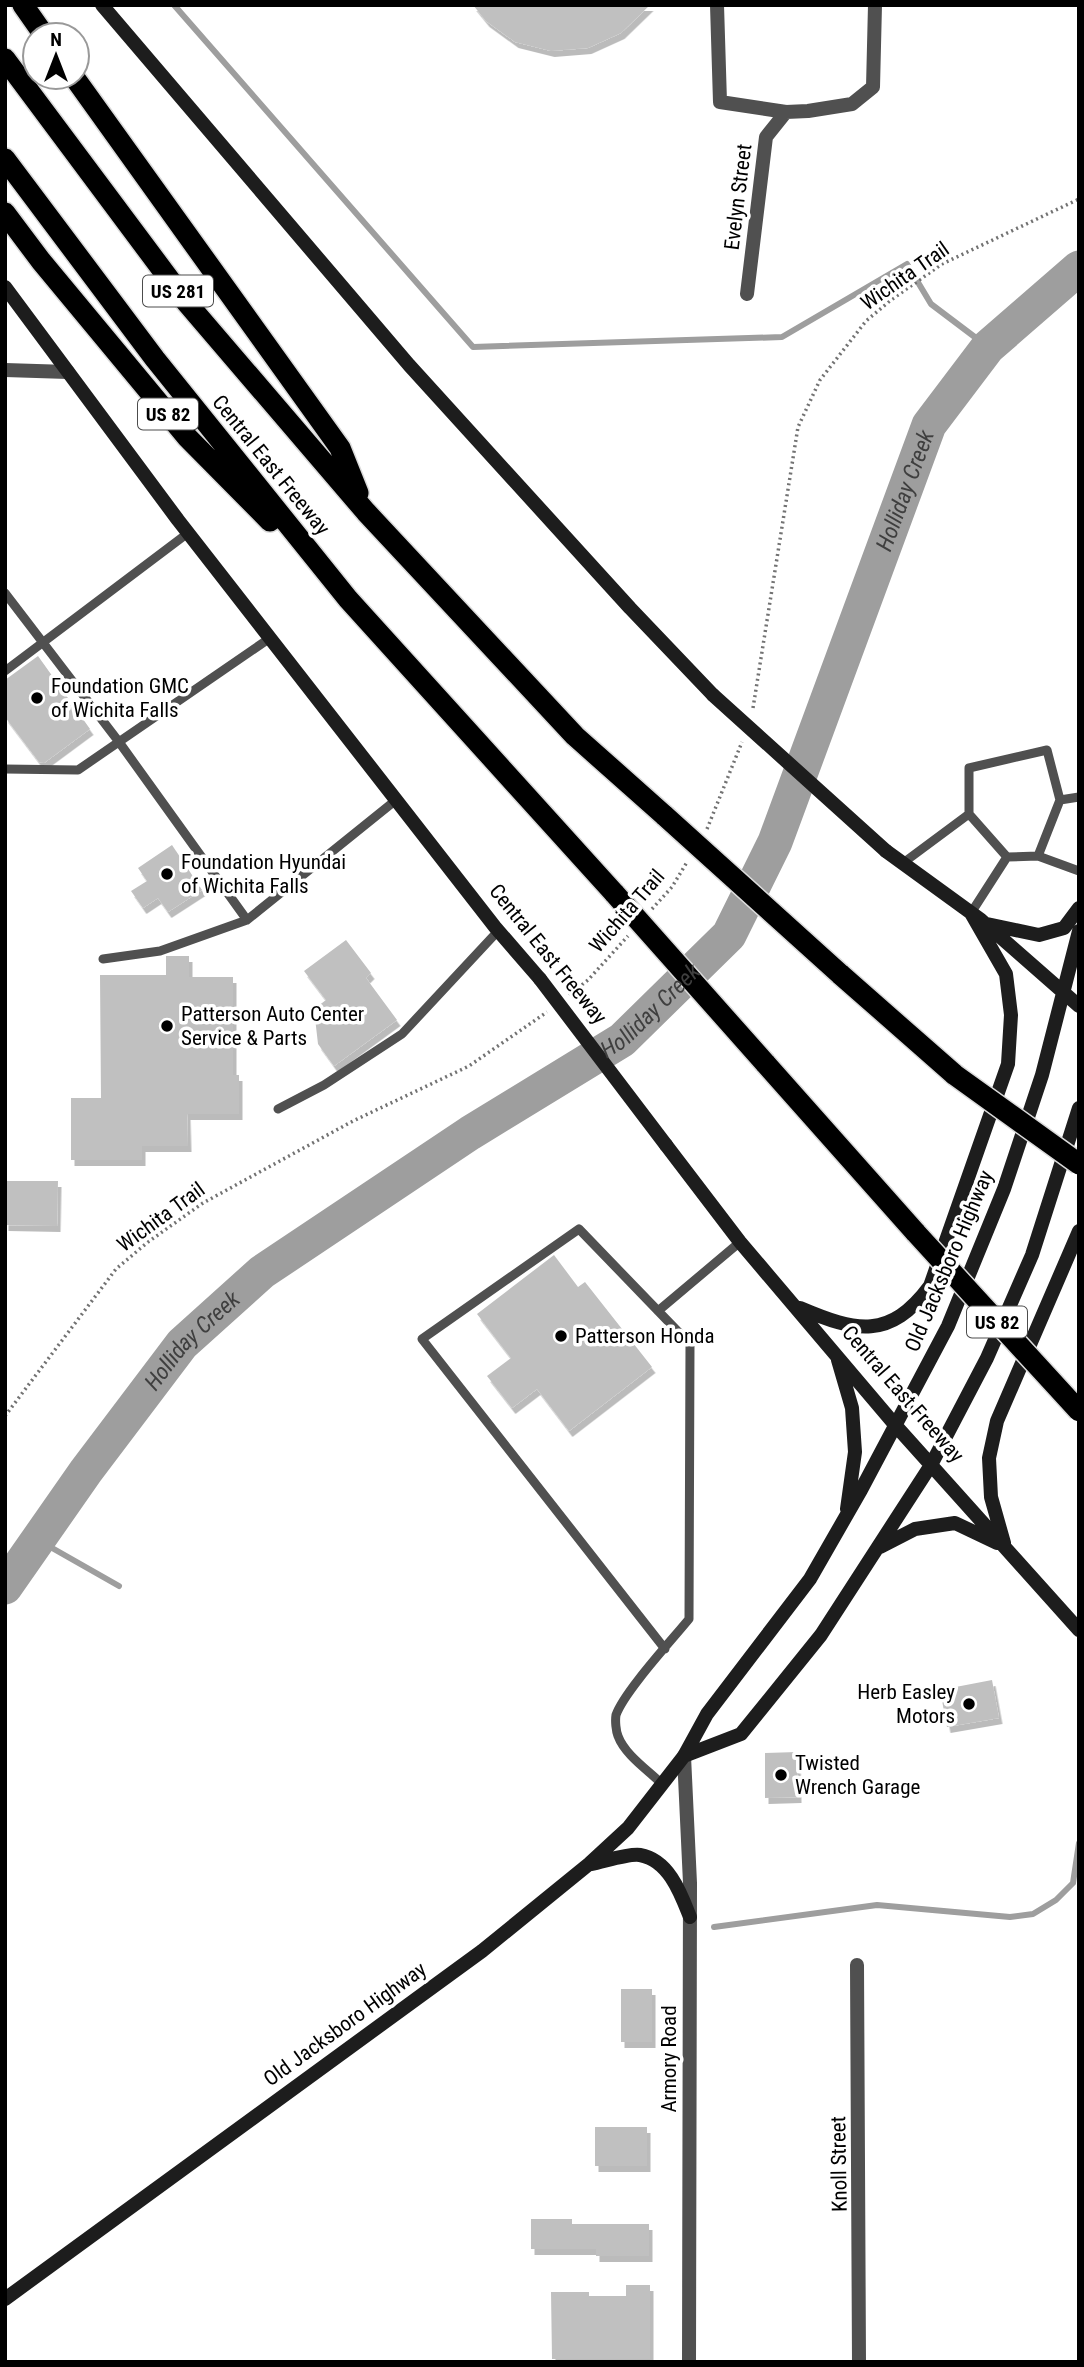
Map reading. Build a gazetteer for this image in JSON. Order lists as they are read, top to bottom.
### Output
{
  "streets": {
    "highway": ["US 281", "US 82", "Central East Freeway"],
    "main road": ["Old Jacksboro Highway"],
    "street": ["Evelyn Street", "Armory Road", "Knoll Street"],
    "path": ["Wichita Trail"]
  },
  "crossings": [
    ["US 82", "Central East Freeway"],
    ["Central East Freeway", "Old Jacksboro Highway"],
    ["Old Jacksboro Highway", "Armory Road"]
  ],
  "water": ["Holliday Creek"],
  "places": [
    "Foundation GMC of Wichita Falls",
    "Foundation Hyundai of Wichita Falls",
    "Patterson Auto Center Service & Parts",
    "Patterson Honda",
    "Herb Easley Motors",
    "Twisted Wrench Garage"
  ],
  "north": "top"
}
